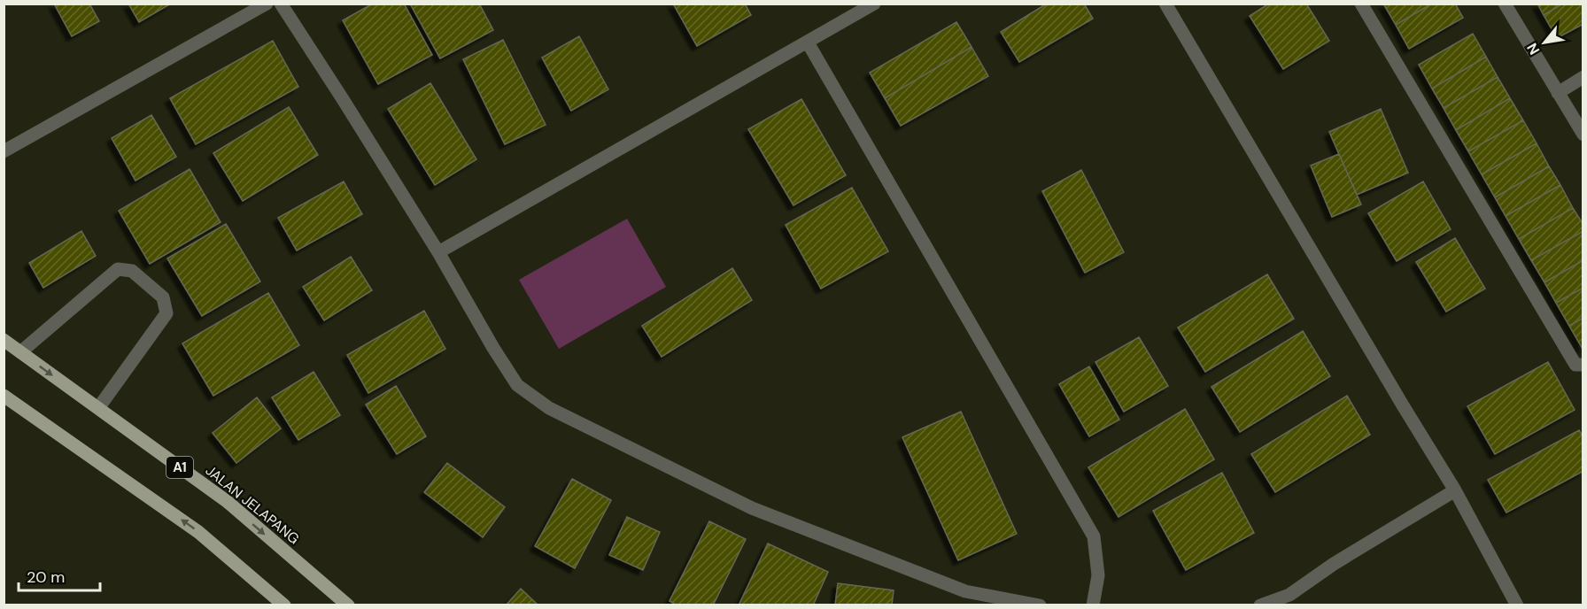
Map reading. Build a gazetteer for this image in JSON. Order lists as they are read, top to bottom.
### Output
{
  "streets": {
    "main road": ["A1", "JALAN JELAPANG"]
  },
  "scale_bar": "20 m",
  "north": "bottom left"
}
